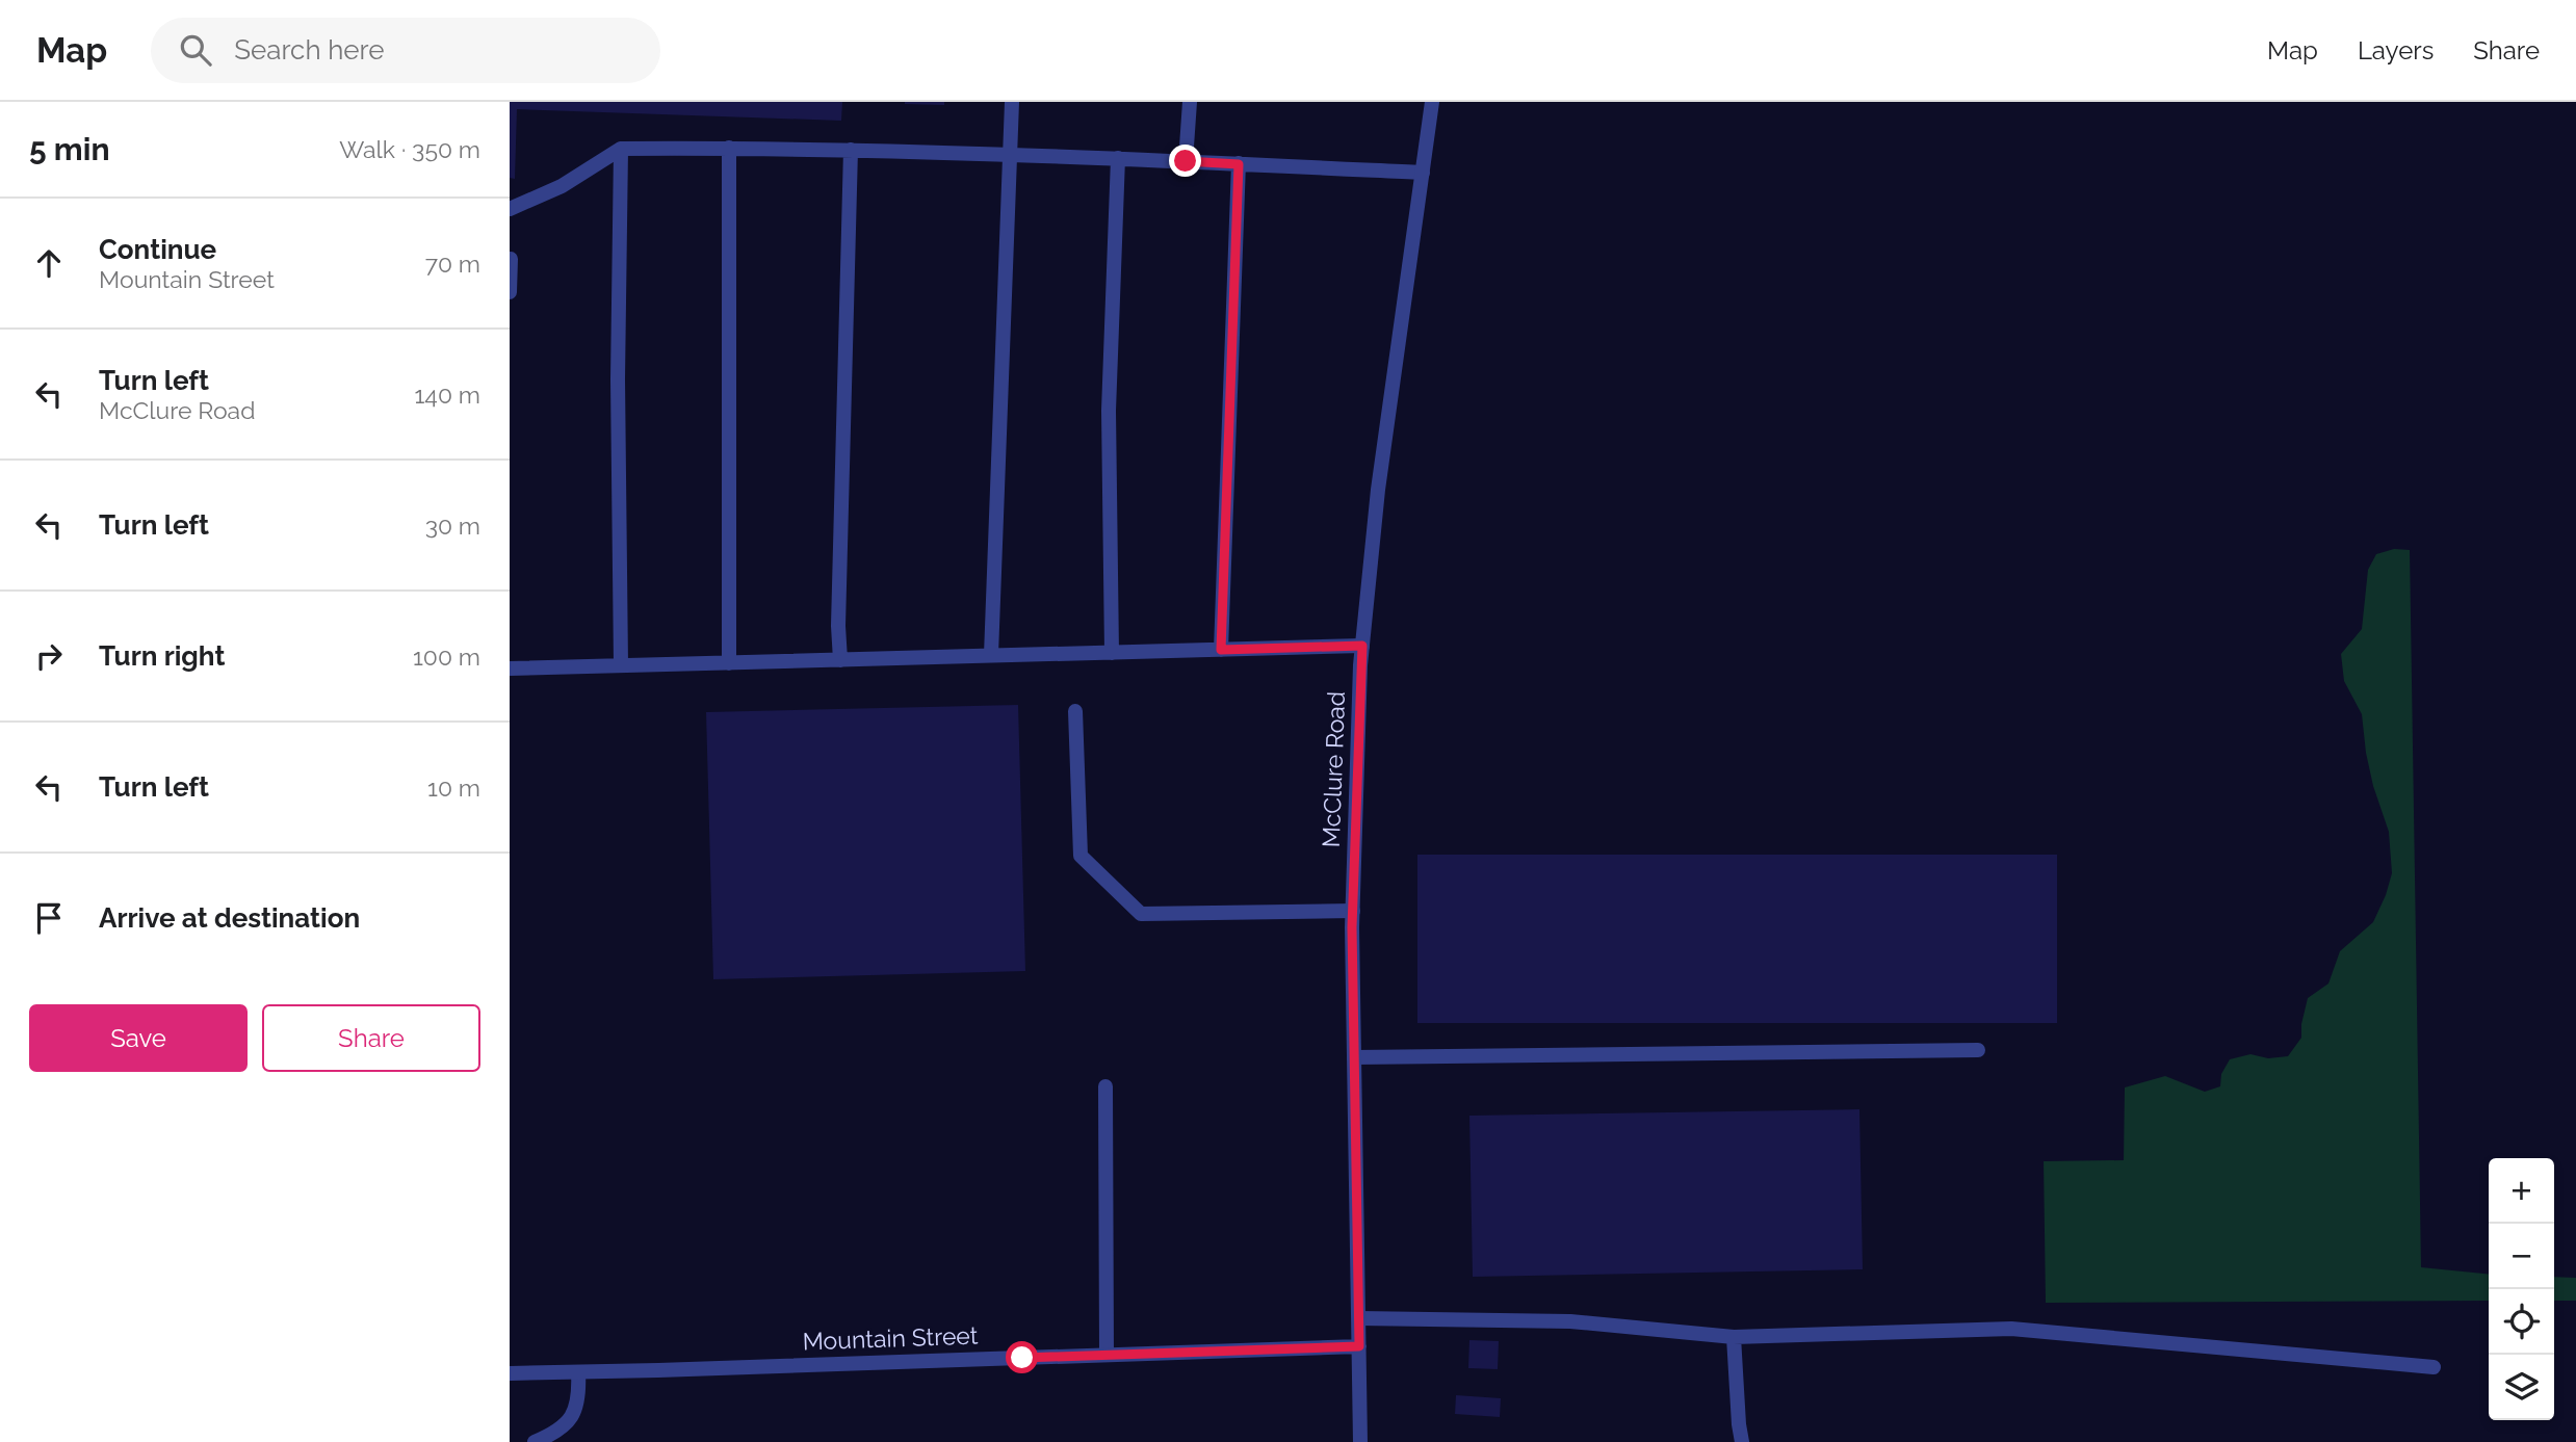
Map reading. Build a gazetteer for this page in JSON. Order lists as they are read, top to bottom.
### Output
{
  "streets": {
    "street": ["McClure Road", "Mountain Street"]
  },
  "crossings": [
    ["McClure Road", "Mountain Street"]
  ],
  "page": {
    "header": "Map",
    "search": "Search here",
    "nav": ["Map", "Layers", "Share"],
    "heading": ["5 min", "Walk · 350 m"],
    "list": [
      ["Continue", "Mountain Street", "70 m"],
      ["Turn left", "McClure Road", "140 m"],
      ["Turn left", "30 m"],
      ["Turn right", "100 m"],
      ["Turn left", "10 m"],
      "Arrive at destination"
    ],
    "buttons": ["Save", "Share"],
    "map_buttons": ["+", "−"]
  }
}
